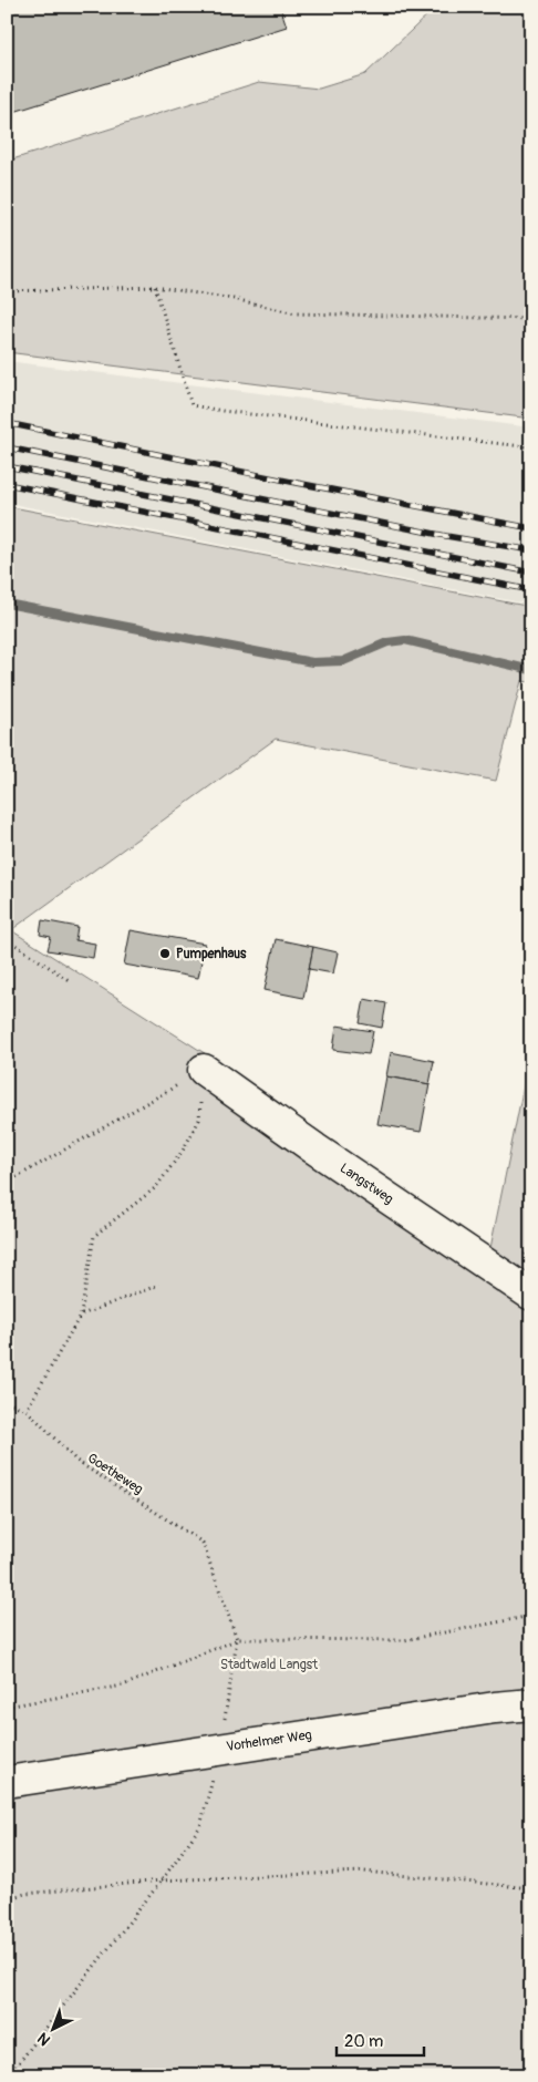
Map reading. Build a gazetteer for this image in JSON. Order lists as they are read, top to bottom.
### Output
{
  "streets": {
    "street": ["Langstweg", "Vorhelmer Weg"],
    "path": ["Goetheweg"]
  },
  "parks": ["Stadtwald Langst"],
  "places": ["Pumpenhaus"],
  "scale_bar": "20 m",
  "north": "bottom left"
}
